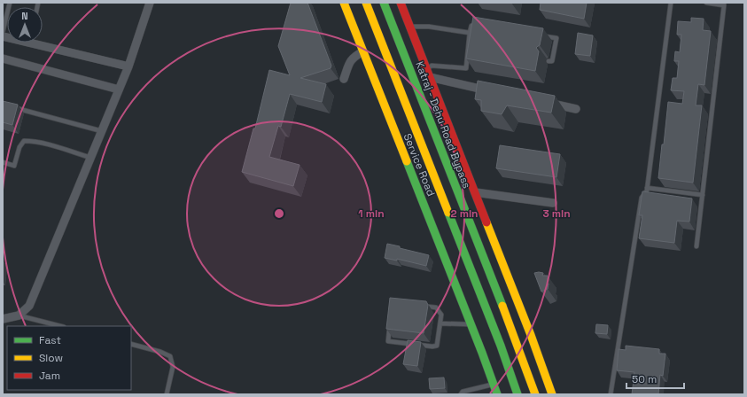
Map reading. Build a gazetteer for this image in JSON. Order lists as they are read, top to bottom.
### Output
{
  "streets": {
    "main road": ["Katraj - Dehu Road Bypass", "Service Road"]
  },
  "legend": ["Fast", "Slow", "Jam"],
  "scale_bar": "50 m",
  "north": "top",
  "rings": ["1 min", "2 min", "3 min"]
}
